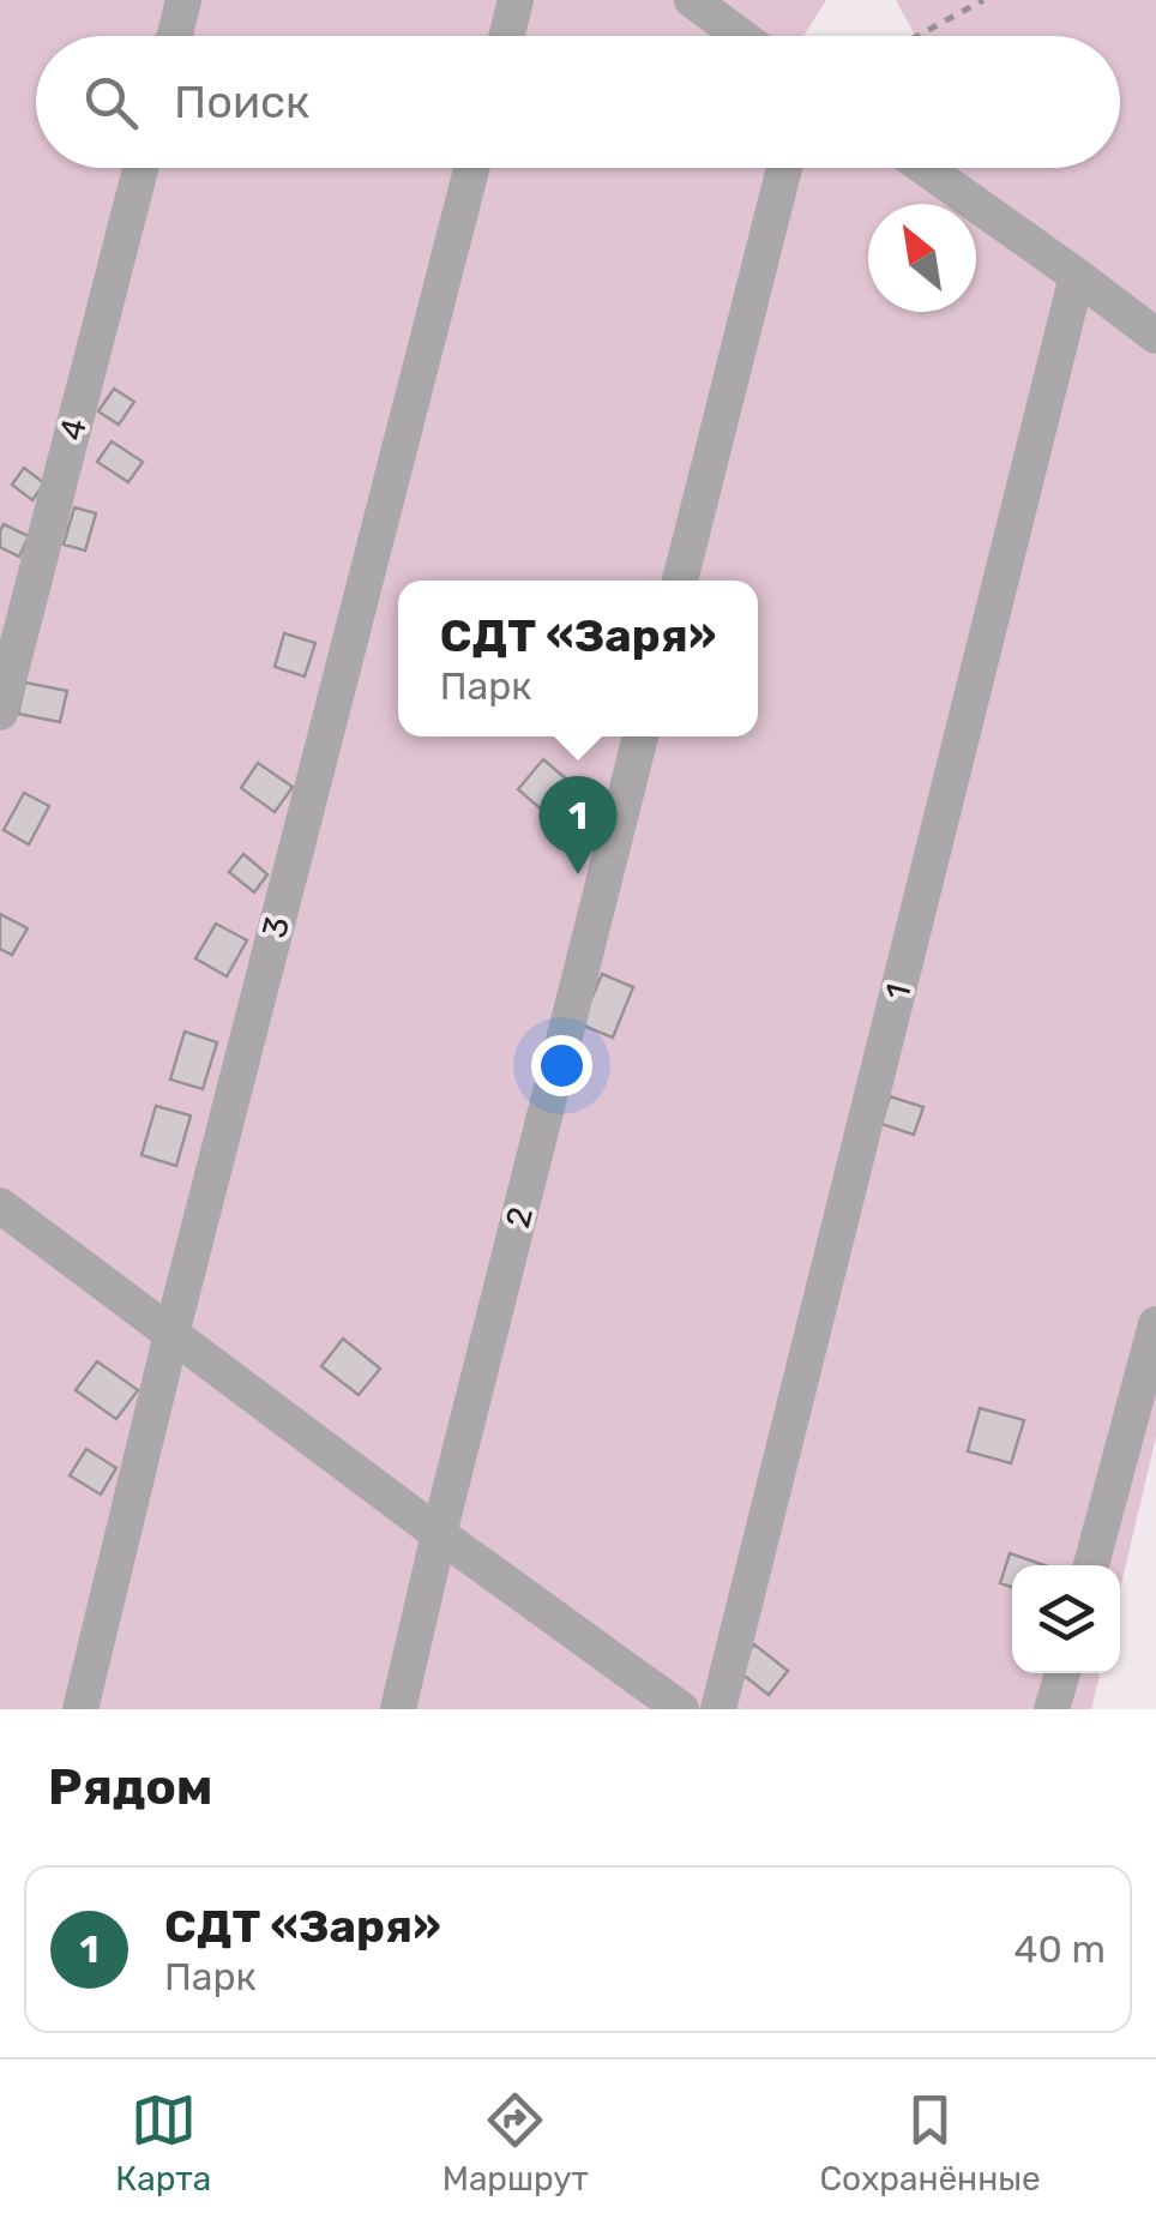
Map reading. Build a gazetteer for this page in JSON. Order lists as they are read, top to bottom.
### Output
{
  "streets": {
    "street": [
      "4",
      "3",
      "1",
      "2"
    ]
  },
  "north": "top left",
  "page": {
    "search": "Поиск",
    "popup": ["СДТ «Заря»", "Парк"],
    "pins": "1",
    "heading": "Рядом",
    "list": [
      {
        "mark": "1",
        "name": "СДТ «Заря»",
        "note": "Парк",
        "value": "40 m"
      }
    ],
    "nav": ["Карта", "Маршрут", "Сохранённые"]
  }
}
